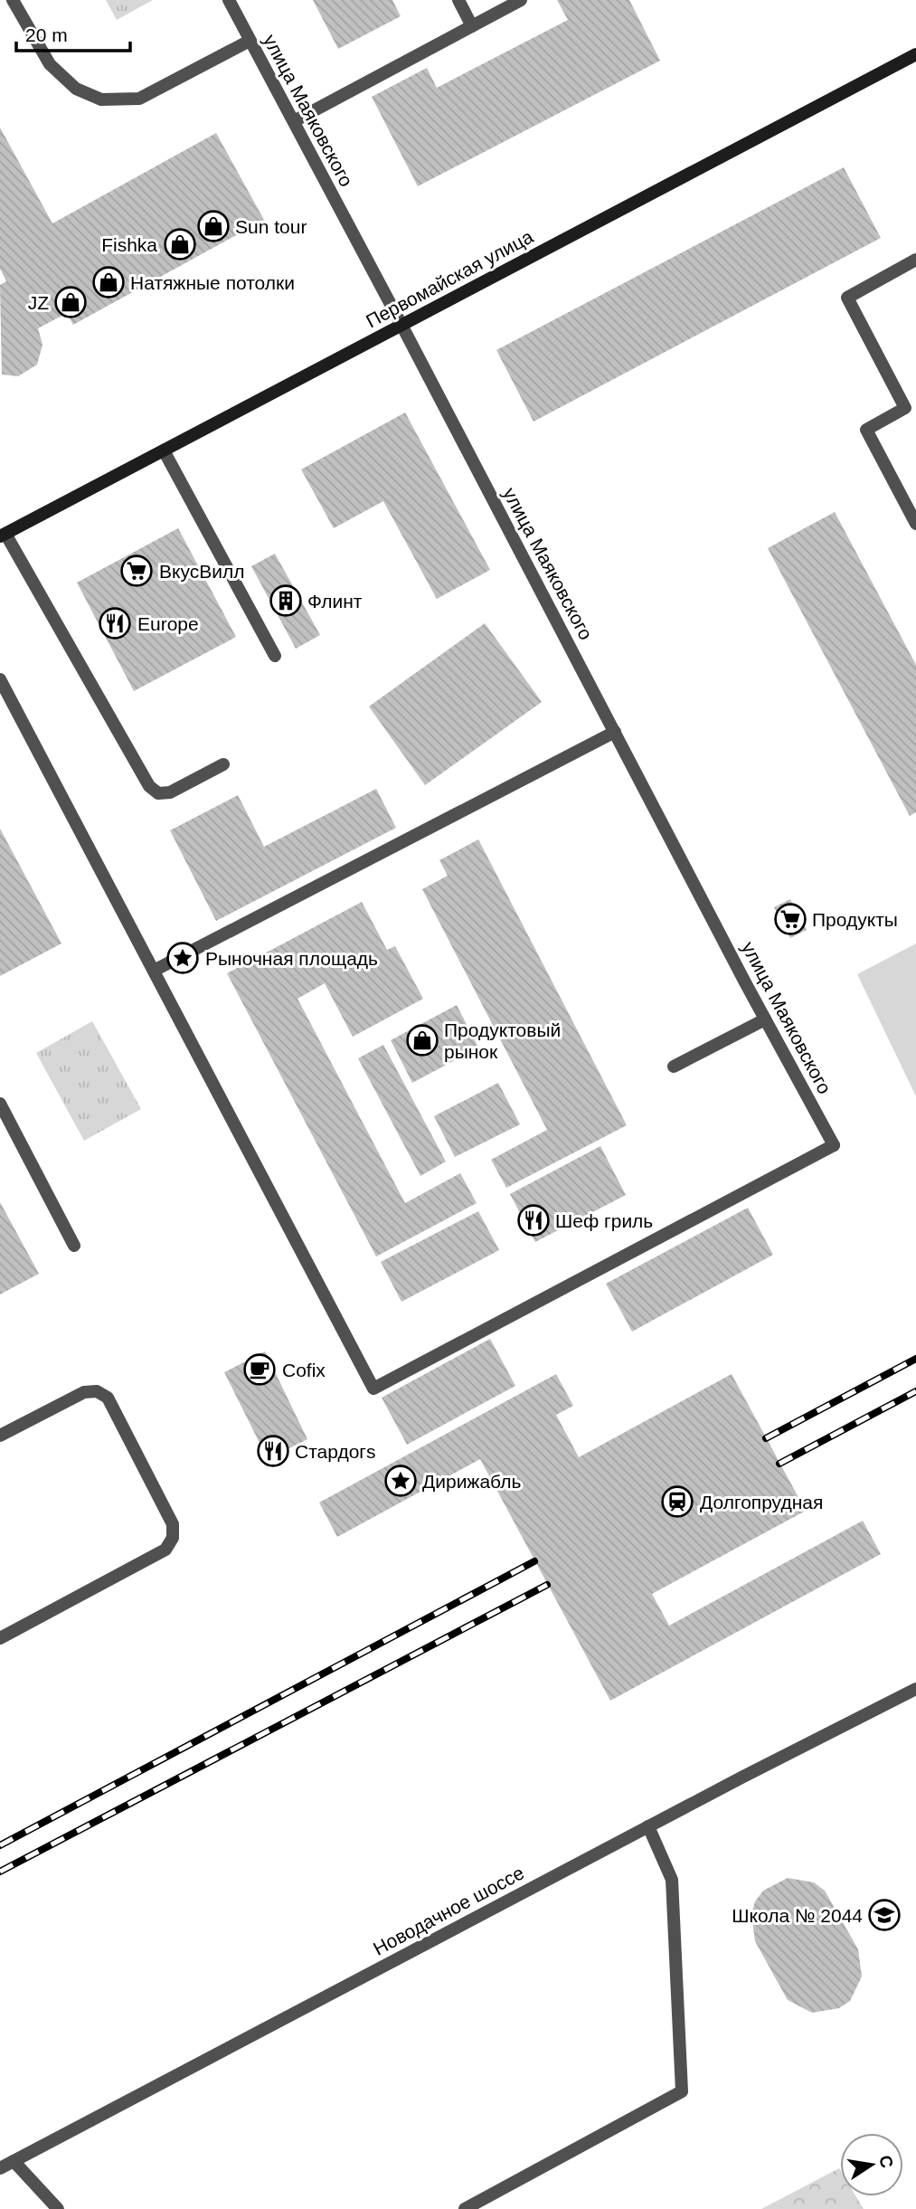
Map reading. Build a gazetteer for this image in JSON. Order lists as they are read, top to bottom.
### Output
{
  "streets": {
    "main road": ["Первомайская улица"],
    "street": ["улица Маяковского", "Новодачное шоссе"]
  },
  "crossings": [
    ["улица Маяковского", "Первомайская улица"]
  ],
  "places": {
    "shop": [
      "Sun tour",
      "Fishka",
      "Натяжные потолки",
      "JZ",
      "Продуктовый рынок"
    ],
    "supermarket": ["ВкусВилл", "Продукты"],
    "building": ["Флинт"],
    "restaurant": ["Europe", "Шеф гриль", "Стардогs"],
    "place": ["Рыночная площадь", "Дирижабль"],
    "cafe": ["Cofix"],
    "station": ["Долгопрудная"],
    "school or university": ["Школа № 2044"]
  },
  "scale_bar": "20 m",
  "north": "right"
}
